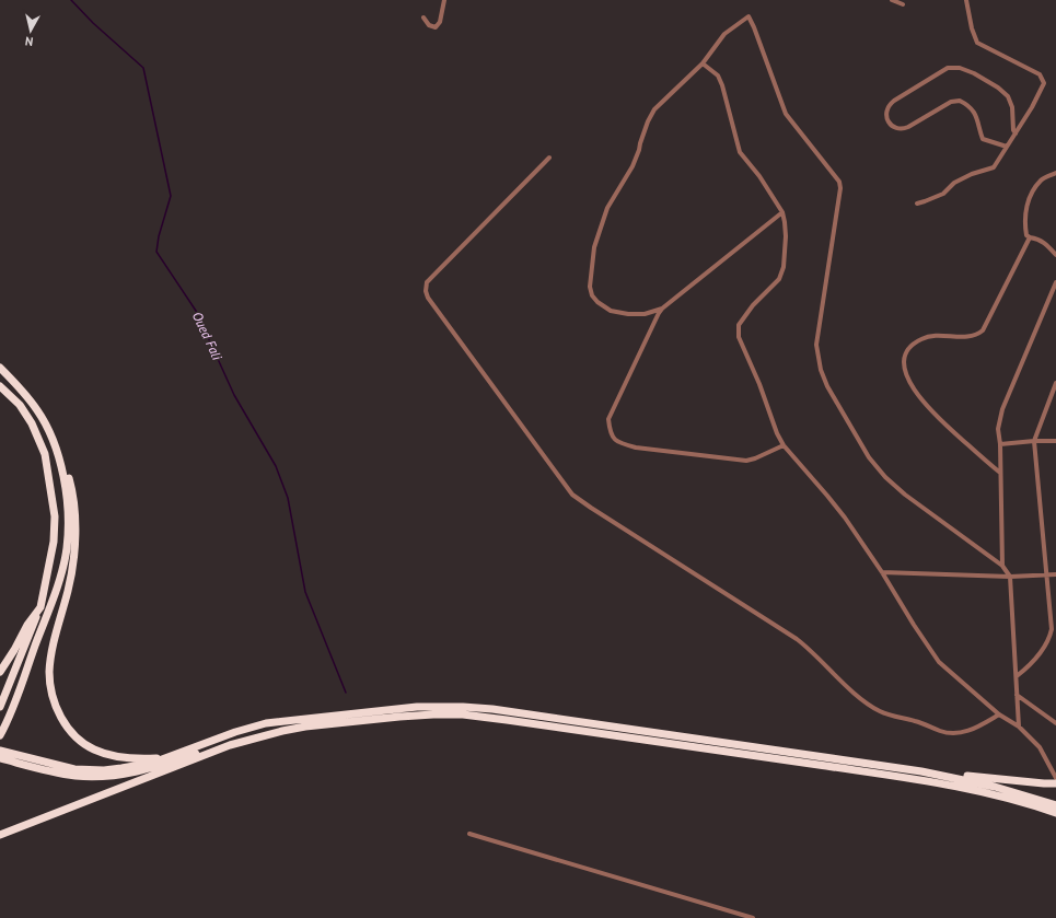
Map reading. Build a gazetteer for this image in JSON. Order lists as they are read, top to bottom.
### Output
{
  "water": ["Oued Fali"],
  "north": "bottom"
}
